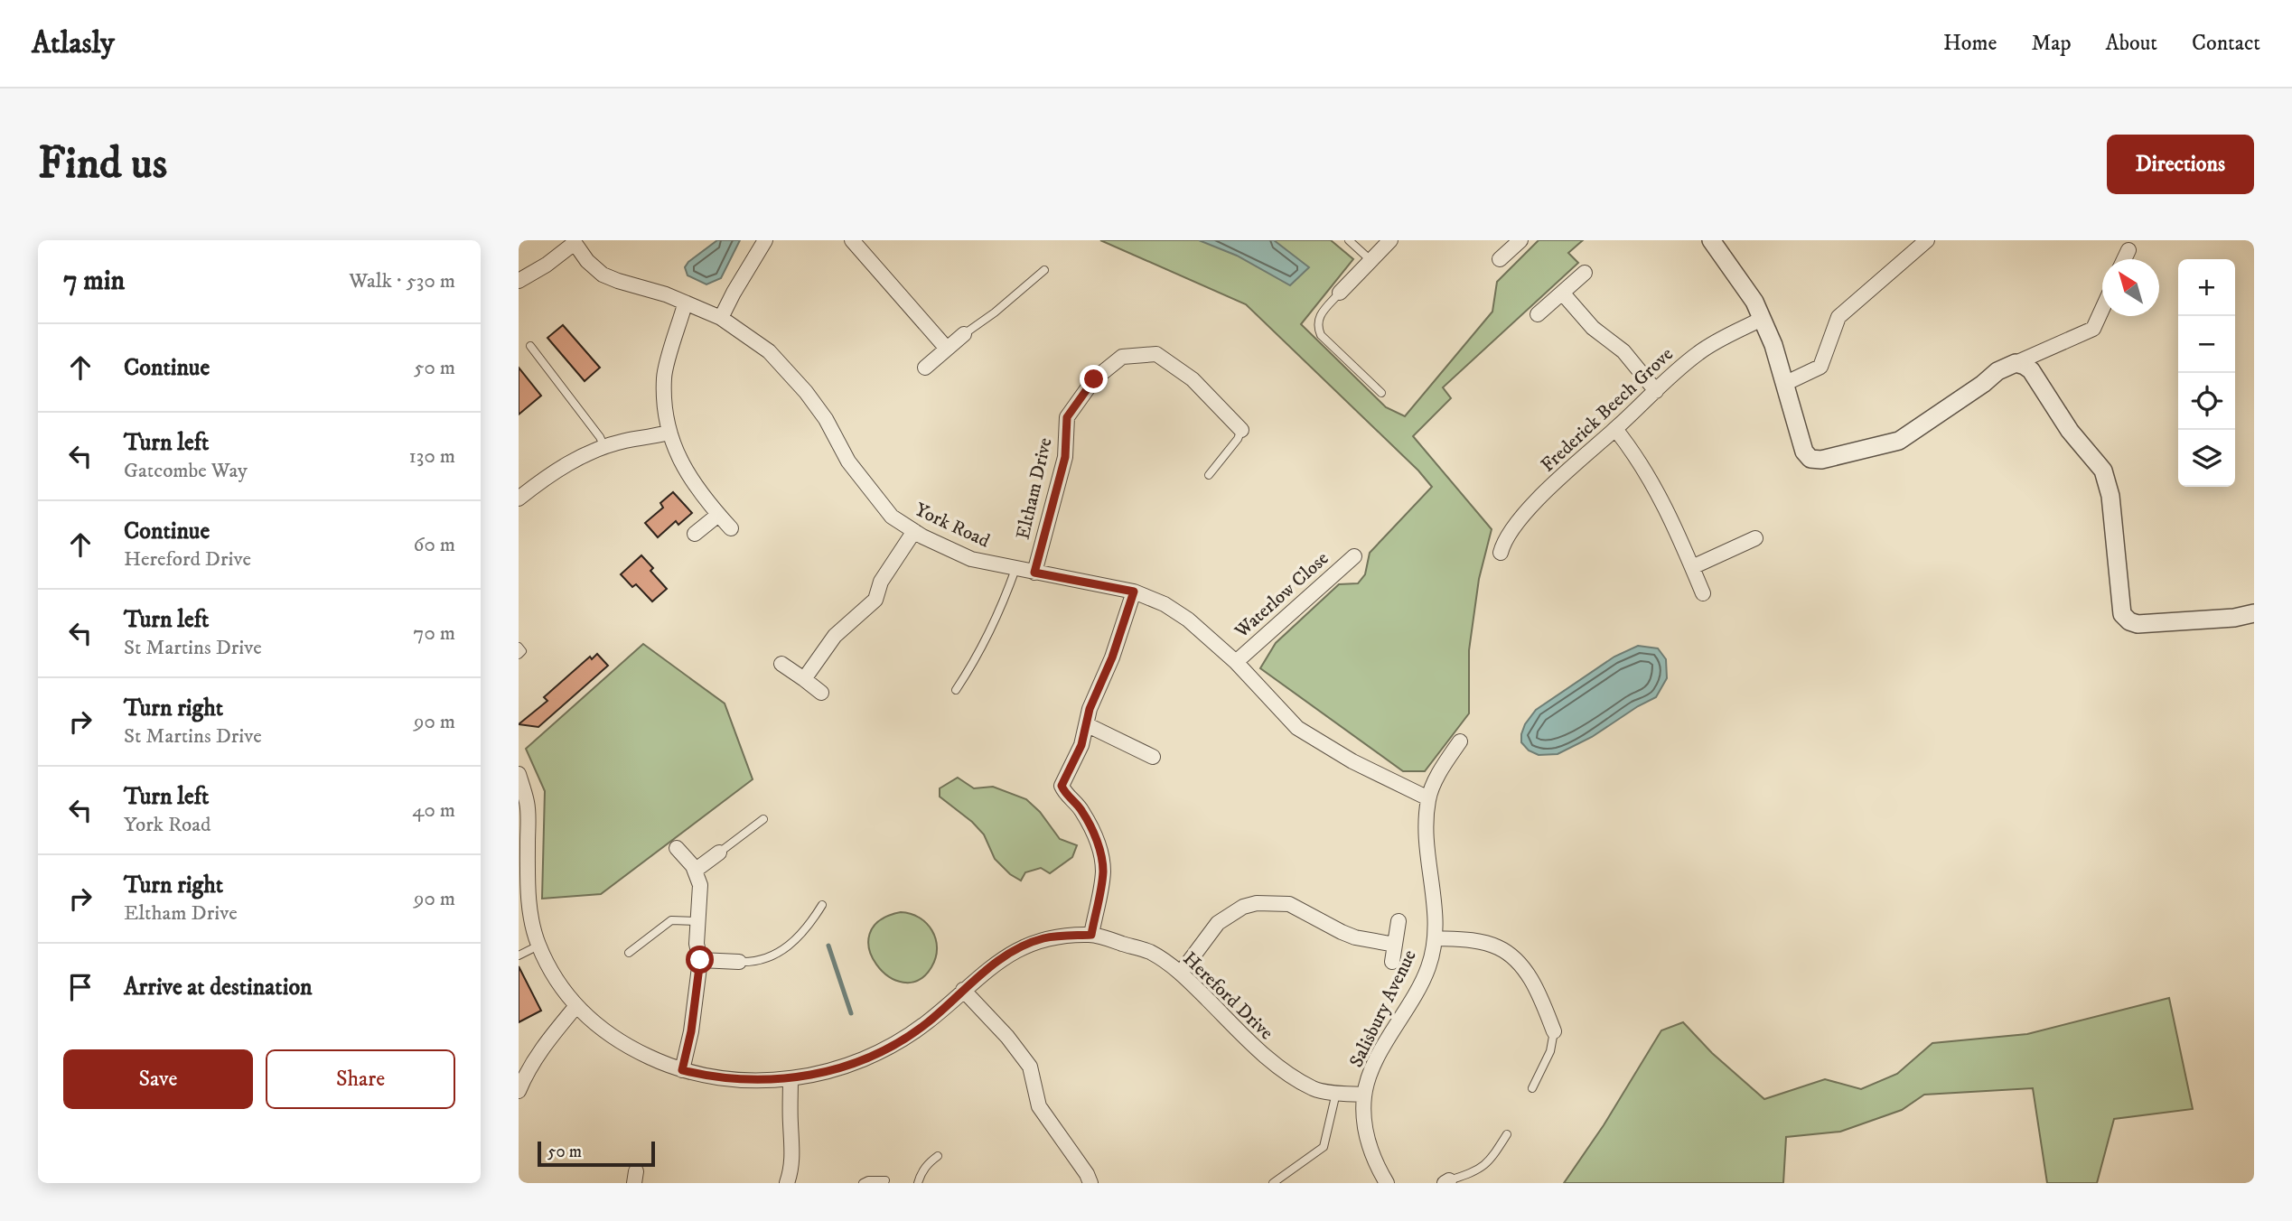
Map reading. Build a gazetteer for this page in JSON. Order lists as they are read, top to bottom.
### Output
{
  "streets": {
    "street": [
      "Frederick Beech Grove",
      "Eltham Drive",
      "York Road",
      "Waterlow Close",
      "Hereford Drive",
      "Salisbury Avenue"
    ]
  },
  "crossings": [
    ["Eltham Drive", "York Road"],
    ["York Road", "Waterlow Close"],
    ["York Road", "Salisbury Avenue"],
    ["Hereford Drive", "Salisbury Avenue"]
  ],
  "scale_bar": "50 m",
  "north": "top left",
  "page": {
    "header": "Atlasly",
    "nav": [
      "Home",
      "Map",
      "About",
      "Contact"
    ],
    "buttons": [
      "Directions",
      ["Save", "Share"]
    ],
    "title": "Find us",
    "heading": ["7 min", "Walk · 530 m"],
    "map_buttons": ["+", "−"],
    "list": [
      ["Continue", "50 m"],
      ["Turn left", "Gatcombe Way", "130 m"],
      ["Continue", "Hereford Drive", "60 m"],
      ["Turn left", "St Martins Drive", "70 m"],
      ["Turn right", "St Martins Drive", "90 m"],
      ["Turn left", "York Road", "40 m"],
      ["Turn right", "Eltham Drive", "90 m"],
      "Arrive at destination"
    ],
    "scale": "50 m"
  }
}
